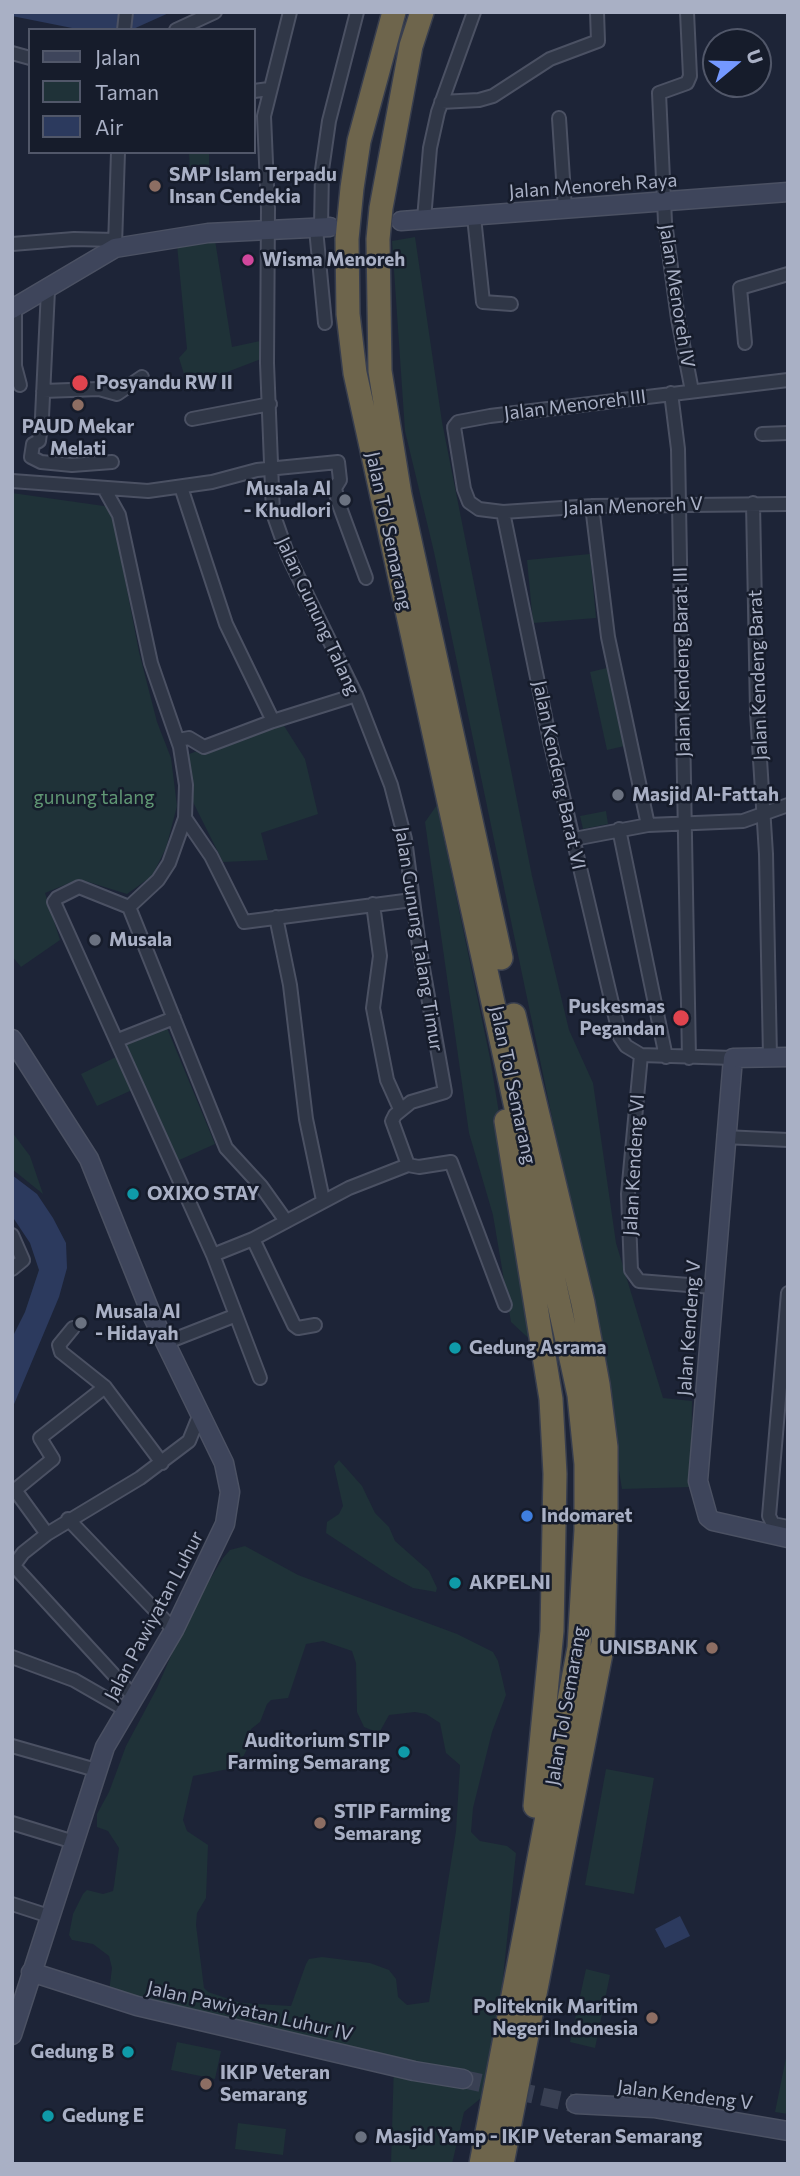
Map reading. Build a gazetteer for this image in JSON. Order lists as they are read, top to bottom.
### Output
{
  "streets": {
    "highway": ["Jalan Tol Semarang"],
    "main road": [
      "Jalan Menoreh Raya",
      "Jalan Kendeng V",
      "Jalan Pawiyatan Luhur",
      "Jalan Pawiyatan Luhur IV"
    ],
    "street": [
      "Jalan Menoreh IV",
      "Jalan Menoreh III",
      "Jalan Menoreh V",
      "Jalan Gunung Talang",
      "Jalan Kendeng Barat III",
      "Jalan Kendeng Barat",
      "Jalan Kendeng Barat VI",
      "Jalan Gunung Talang Timur",
      "Jalan Kendeng VI"
    ]
  },
  "crossings": [
    ["Jalan Menoreh Raya", "Jalan Menoreh IV"],
    ["Jalan Menoreh IV", "Jalan Menoreh III"],
    ["Jalan Menoreh III", "Jalan Menoreh V"],
    ["Jalan Menoreh III", "Jalan Kendeng Barat III"],
    ["Jalan Menoreh V", "Jalan Kendeng Barat III"],
    ["Jalan Menoreh V", "Jalan Kendeng Barat"],
    ["Jalan Menoreh V", "Jalan Kendeng Barat VI"],
    ["Jalan Gunung Talang", "Jalan Gunung Talang Timur"],
    ["Jalan Kendeng Barat VI", "Jalan Kendeng VI"],
    ["Jalan Kendeng VI", "Jalan Kendeng V"],
    ["Jalan Pawiyatan Luhur", "Jalan Pawiyatan Luhur IV"]
  ],
  "parks": ["gunung talang"],
  "places": [
    "SMP Islam Terpadu Insan Cendekia",
    "Wisma Menoreh",
    "Posyandu RW II",
    "PAUD Mekar Melati",
    "Musala Al - Khudlori",
    "Masjid Al-Fattah",
    "Musala",
    "Puskesmas Pegandan",
    "OXIXO STAY",
    "Musala Al - Hidayah",
    "Gedung Asrama",
    "Indomaret",
    "AKPELNI",
    "UNISBANK",
    "Auditorium STIP Farming Semarang",
    "STIP Farming Semarang",
    "Politeknik Maritim Negeri Indonesia",
    "Gedung B",
    "IKIP Veteran Semarang",
    "Gedung E",
    "Masjid Yamp - IKIP Veteran Semarang"
  ],
  "legend": ["Jalan", "Taman", "Air"],
  "north": "right"
}
